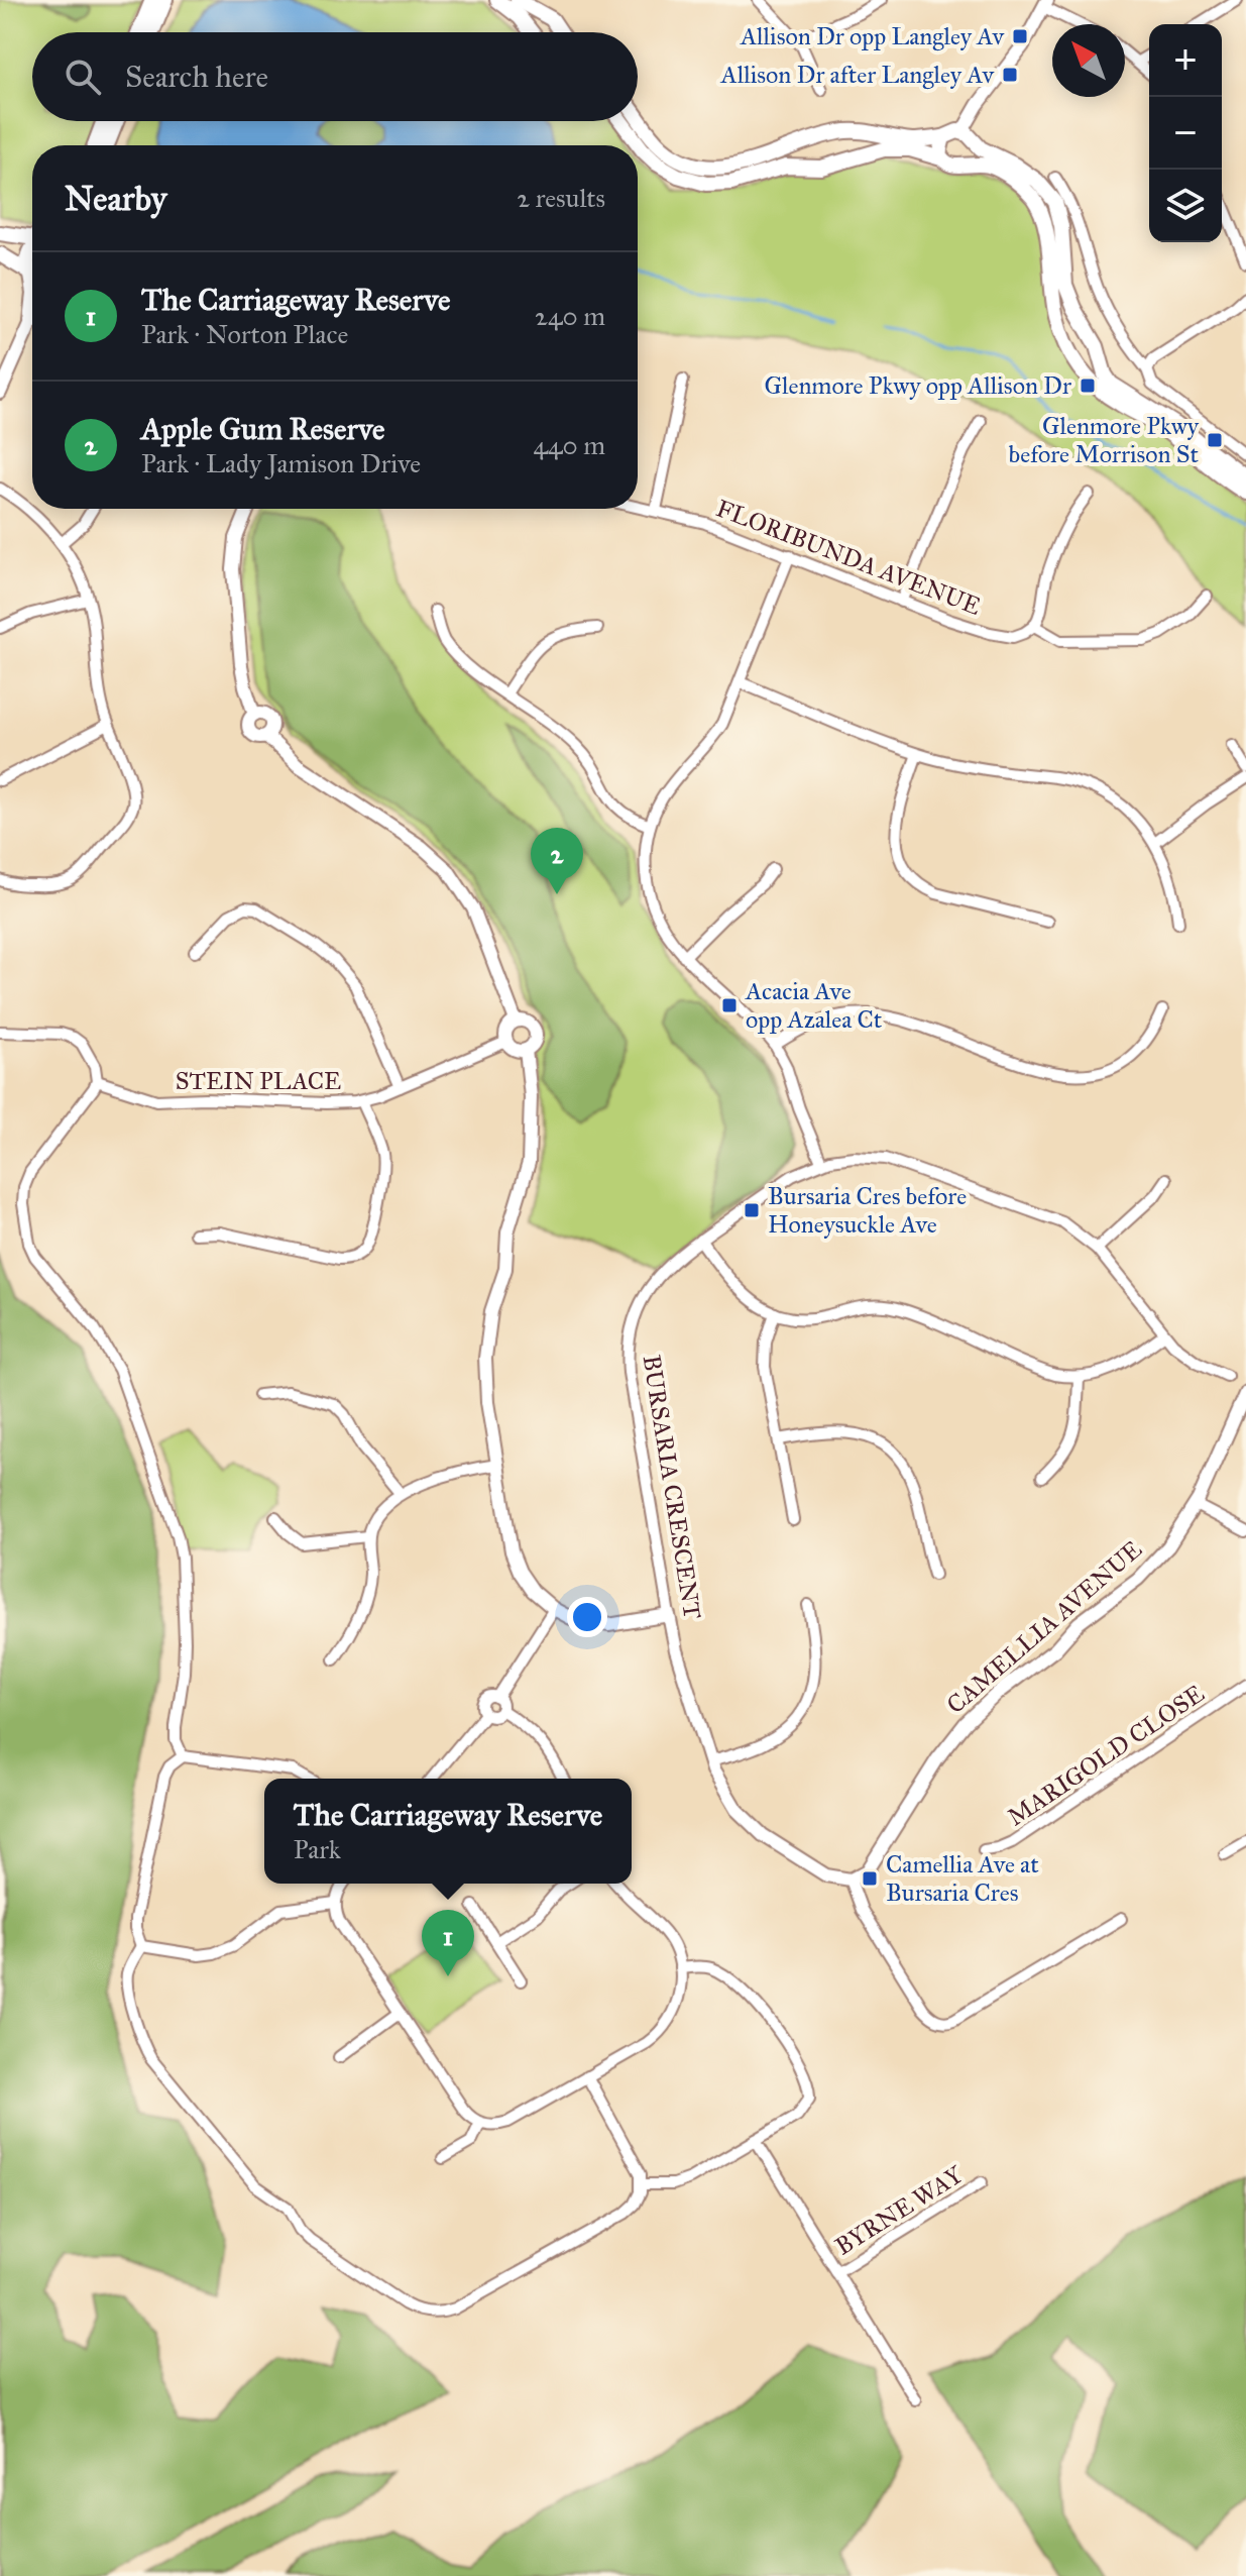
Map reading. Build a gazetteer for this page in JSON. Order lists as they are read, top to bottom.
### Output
{
  "streets": {
    "street": [
      "FLORIBUNDA AVENUE",
      "STEIN PLACE",
      "BURSARIA CRESCENT",
      "CAMELLIA AVENUE",
      "MARIGOLD CLOSE",
      "BYRNE WAY"
    ]
  },
  "crossings": [
    ["BURSARIA CRESCENT", "CAMELLIA AVENUE"]
  ],
  "places": {
    "transit": [
      "Allison Dr opp Langley Av",
      "Allison Dr after Langley Av",
      "Glenmore Pkwy opp Allison Dr",
      "Glenmore Pkwy before Morrison St",
      "Acacia Ave opp Azalea Ct",
      "Bursaria Cres before Honeysuckle Ave",
      "Camellia Ave at Bursaria Cres"
    ]
  },
  "north": "top left",
  "page": {
    "map_buttons": ["+", "−"],
    "search": "Search here",
    "heading": ["Nearby", "2 results"],
    "list": [
      {
        "mark": "1",
        "name": "The Carriageway Reserve",
        "note": "Park · Norton Place",
        "value": "240 m"
      },
      {
        "mark": "2",
        "name": "Apple Gum Reserve",
        "note": "Park · Lady Jamison Drive",
        "value": "440 m"
      }
    ],
    "pins": ["2", "1"],
    "popup": ["The Carriageway Reserve", "Park"]
  }
}
